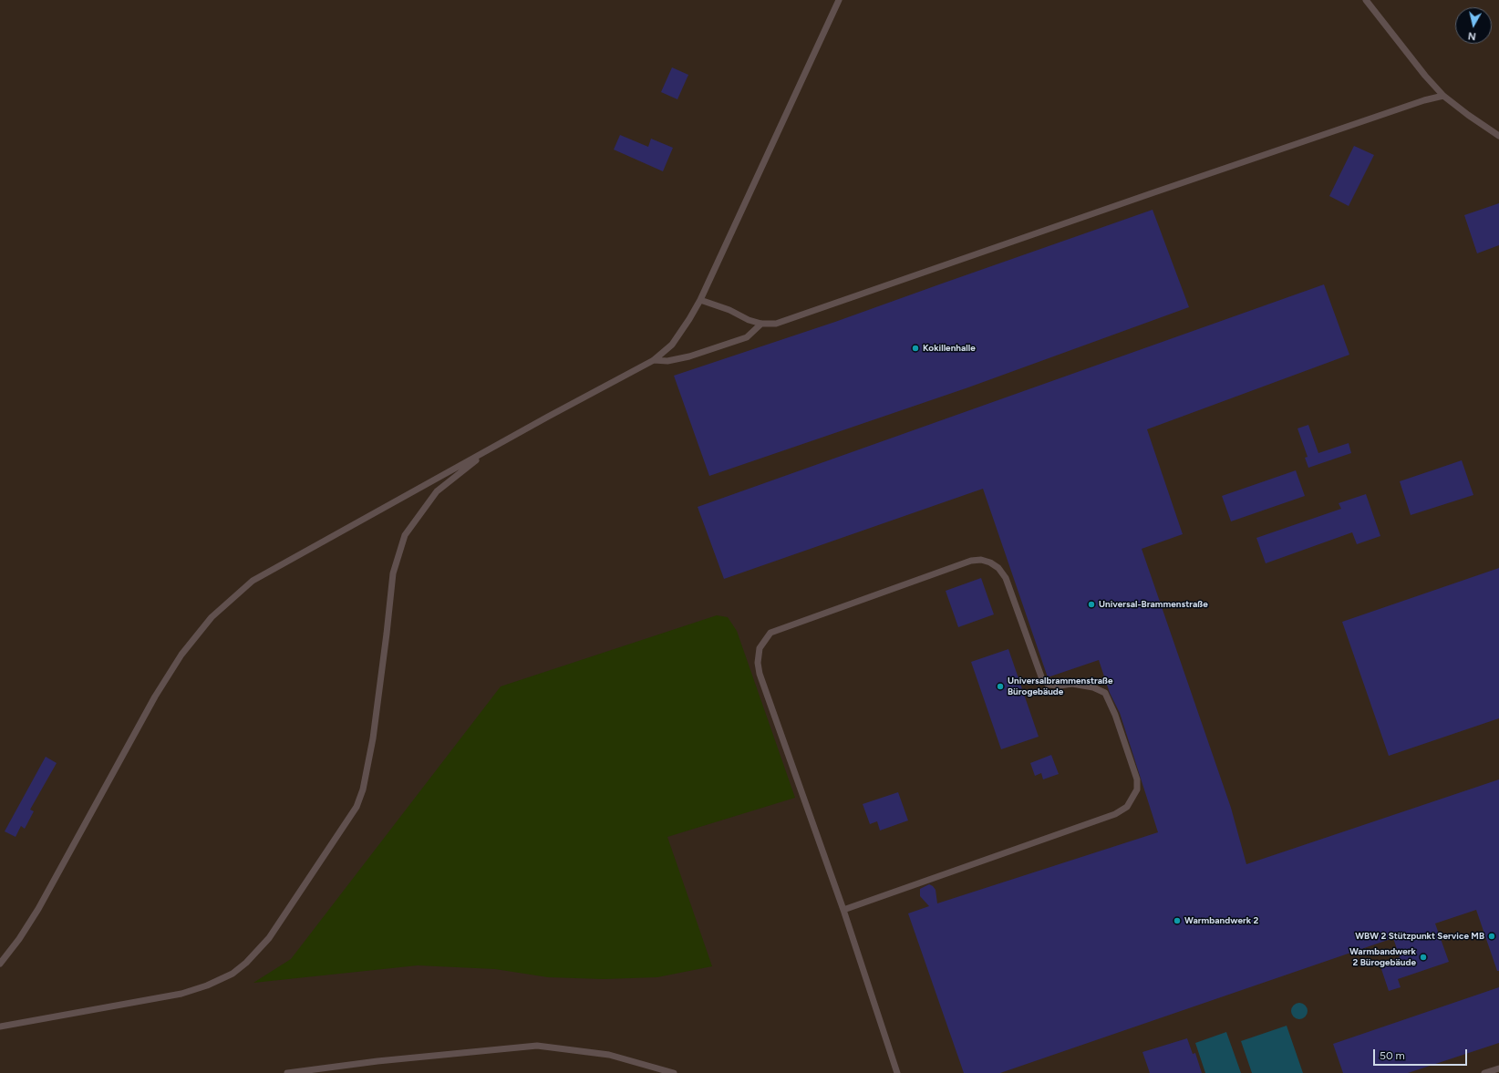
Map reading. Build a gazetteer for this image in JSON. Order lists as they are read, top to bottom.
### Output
{
  "places": [
    "Kokillenhalle",
    "Universal-Brammenstraße",
    "Universalbrammenstraße Bürogebäude",
    "Warmbandwerk 2",
    "WBW 2 Stützpunkt Service MB",
    "Warmbandwerk 2 Bürogebäude"
  ],
  "scale_bar": "50 m",
  "north": "bottom"
}
